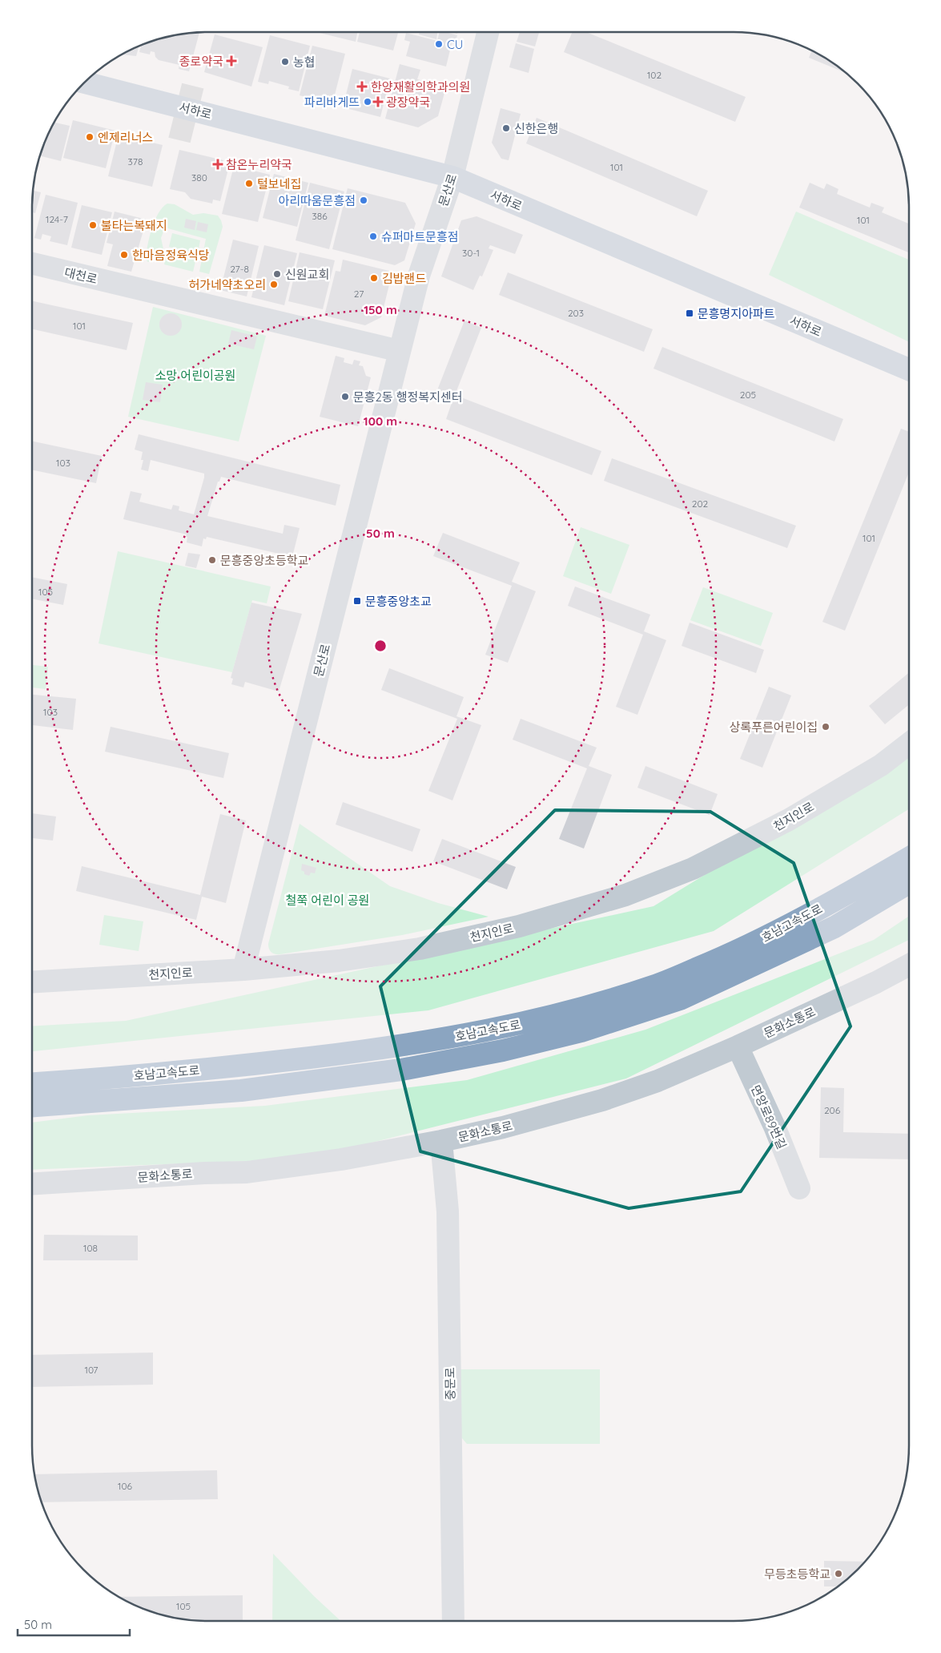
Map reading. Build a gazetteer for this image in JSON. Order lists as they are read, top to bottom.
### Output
{
  "streets": {
    "highway": ["호남고속도로"],
    "main road": ["서하로"],
    "street": [
      "문산로",
      "대천로",
      "천지인로",
      "문화소통로",
      "면앙로89번길",
      "중문로"
    ]
  },
  "crossings": [
    ["서하로", "문산로"],
    ["문산로", "대천로"],
    ["문산로", "천지인로"],
    ["문화소통로", "면앙로89번길"],
    ["문화소통로", "중문로"]
  ],
  "parks": ["소망 어린이공원", "철쭉 어린이 공원"],
  "places": {
    "other": [
      "CU",
      "농협",
      "파리바게뜨",
      "신한은행",
      "엔제리너스",
      "털보네집",
      "아리따움문흥점",
      "불타는복돼지",
      "슈퍼마트문흥점",
      "한마음정육식당",
      "신원교회",
      "김밥랜드",
      "허가네약초오리",
      "문흥2동 행정복지센터",
      "문흥중앙초등학교",
      "상록푸른어린이집",
      "무등초등학교"
    ],
    "health": [
      "종로약국",
      "한양재활의학과의원",
      "광장약국",
      "참온누리약국"
    ],
    "transit": ["문흥명지아파트", "문흥중앙초교"]
  },
  "house_numbers": [
    "102",
    "378",
    "101",
    "380",
    "386",
    "124-7",
    "101",
    "30-1",
    "27-8",
    "27",
    "203",
    "101",
    "205",
    "103",
    "202",
    "101",
    "105",
    "103",
    "206",
    "108",
    "107",
    "106",
    "105"
  ],
  "scale_bar": "50 m",
  "rings": ["150 m", "100 m", "50 m"]
}
